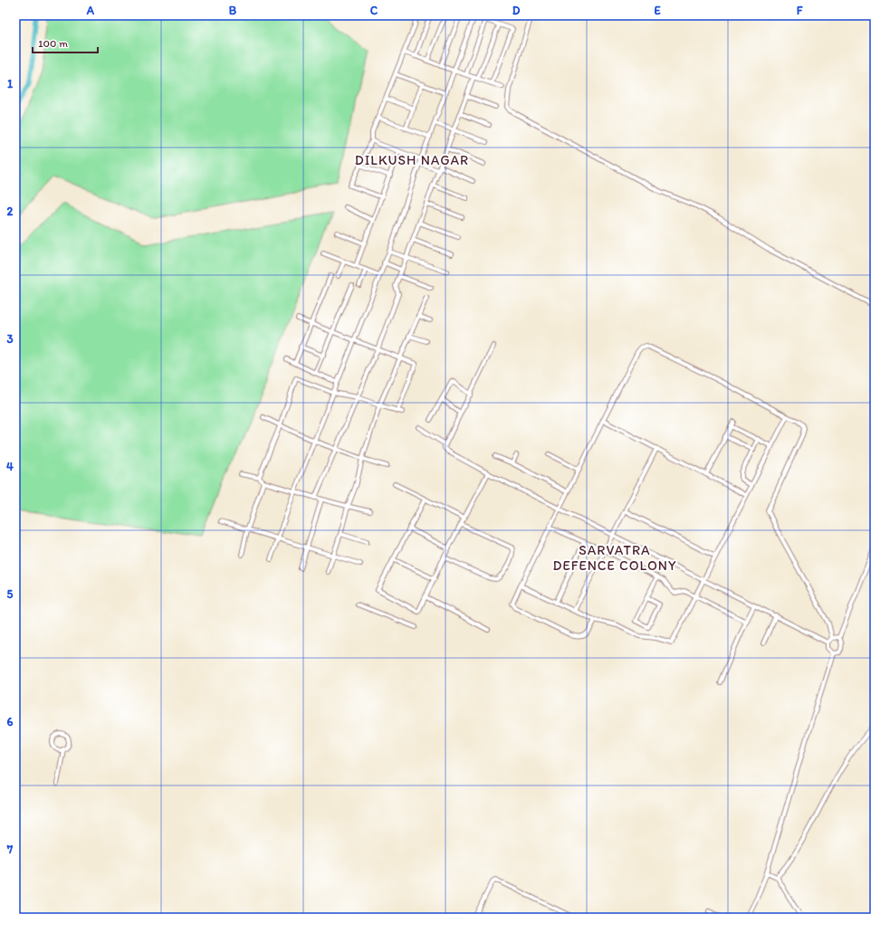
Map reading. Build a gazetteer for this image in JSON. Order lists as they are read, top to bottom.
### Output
{
  "districts": ["DILKUSH NAGAR", "SARVATRA DEFENCE COLONY"],
  "scale_bar": "100 m",
  "grid": {
    "columns": [
      "A",
      "B",
      "C",
      "D",
      "E",
      "F"
    ],
    "rows": [
      "1",
      "2",
      "3",
      "4",
      "5",
      "6",
      "7"
    ]
  }
}
